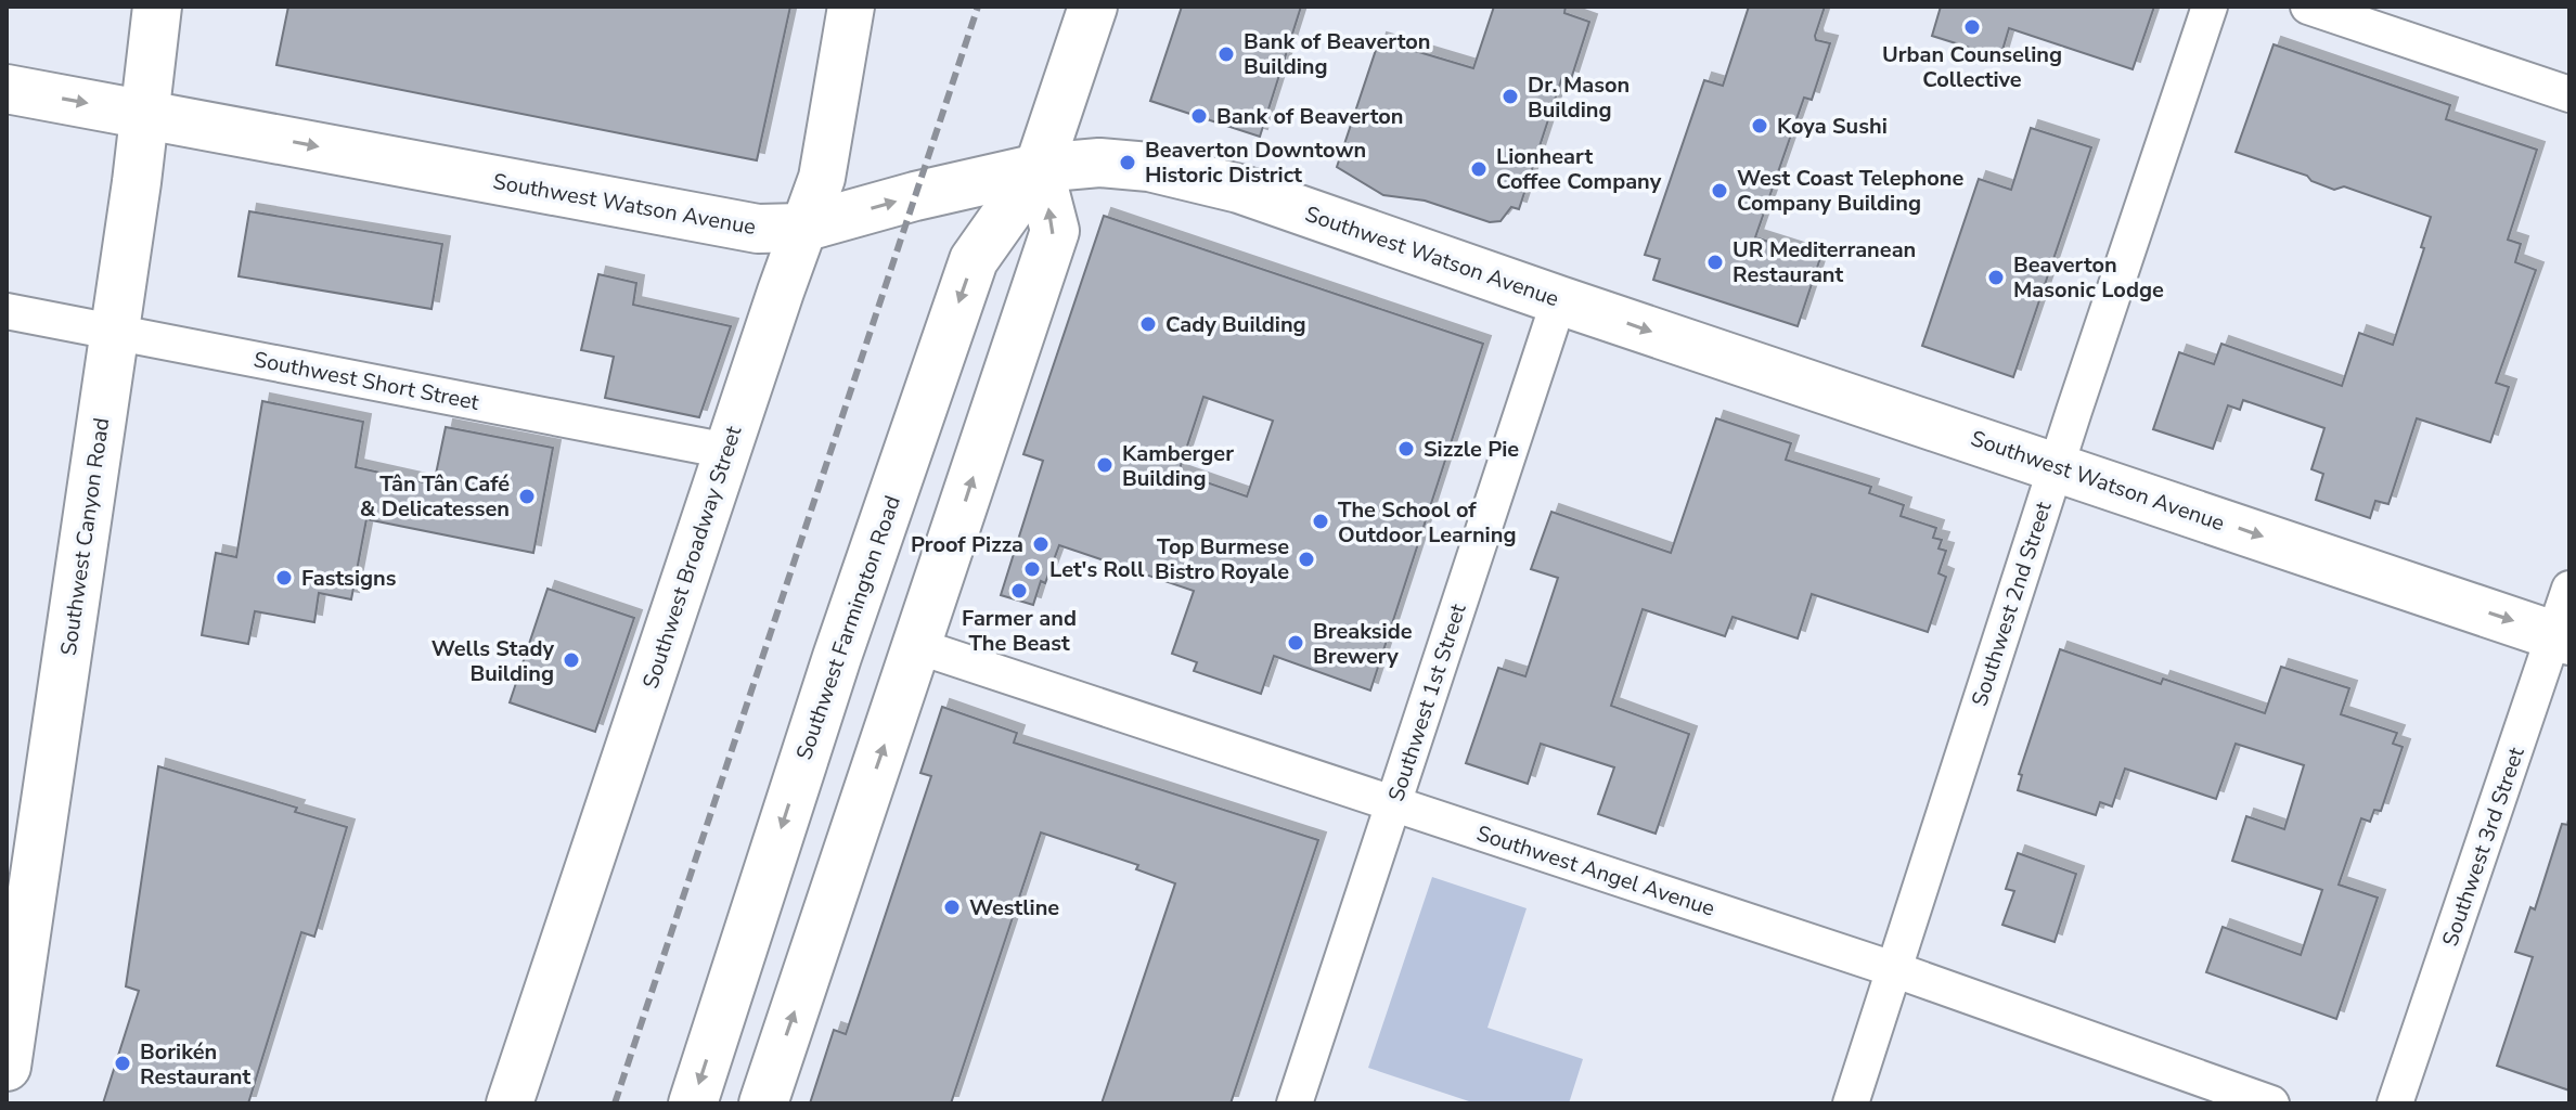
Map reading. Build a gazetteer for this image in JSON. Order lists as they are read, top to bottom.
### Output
{
  "streets": {
    "main road": ["Southwest Watson Avenue", "Southwest Canyon Road", "Southwest Farmington Road"],
    "street": [
      "Southwest Short Street",
      "Southwest Broadway Street",
      "Southwest 2nd Street",
      "Southwest 1st Street",
      "Southwest 3rd Street",
      "Southwest Angel Avenue"
    ]
  },
  "crossings": [
    ["Southwest Watson Avenue", "Southwest Canyon Road"],
    ["Southwest Watson Avenue", "Southwest Broadway Street"],
    ["Southwest Watson Avenue", "Southwest 2nd Street"],
    ["Southwest Watson Avenue", "Southwest Farmington Road"],
    ["Southwest Watson Avenue", "Southwest 1st Street"],
    ["Southwest Watson Avenue", "Southwest 3rd Street"],
    ["Southwest Short Street", "Southwest Canyon Road"],
    ["Southwest Short Street", "Southwest Broadway Street"],
    ["Southwest 2nd Street", "Southwest Angel Avenue"],
    ["Southwest 1st Street", "Southwest Angel Avenue"]
  ],
  "one_way": ["Southwest Watson Avenue"],
  "places": [
    "Urban Counseling Collective",
    "Bank of Beaverton Building",
    "Dr. Mason Building",
    "Bank of Beaverton",
    "Koya Sushi",
    "Beaverton Downtown Historic District",
    "Lionheart Coffee Company",
    "West Coast Telephone Company Building",
    "UR Mediterranean Restaurant",
    "Beaverton Masonic Lodge",
    "Cady Building",
    "Sizzle Pie",
    "Kamberger Building",
    "Tân Tân Café & Delicatessen",
    "The School of Outdoor Learning",
    "Proof Pizza",
    "Top Burmese Bistro Royale",
    "Let's Roll",
    "Fastsigns",
    "Farmer and The Beast",
    "Breakside Brewery",
    "Wells Stady Building",
    "Westline",
    "Borikén Restaurant"
  ]
}
